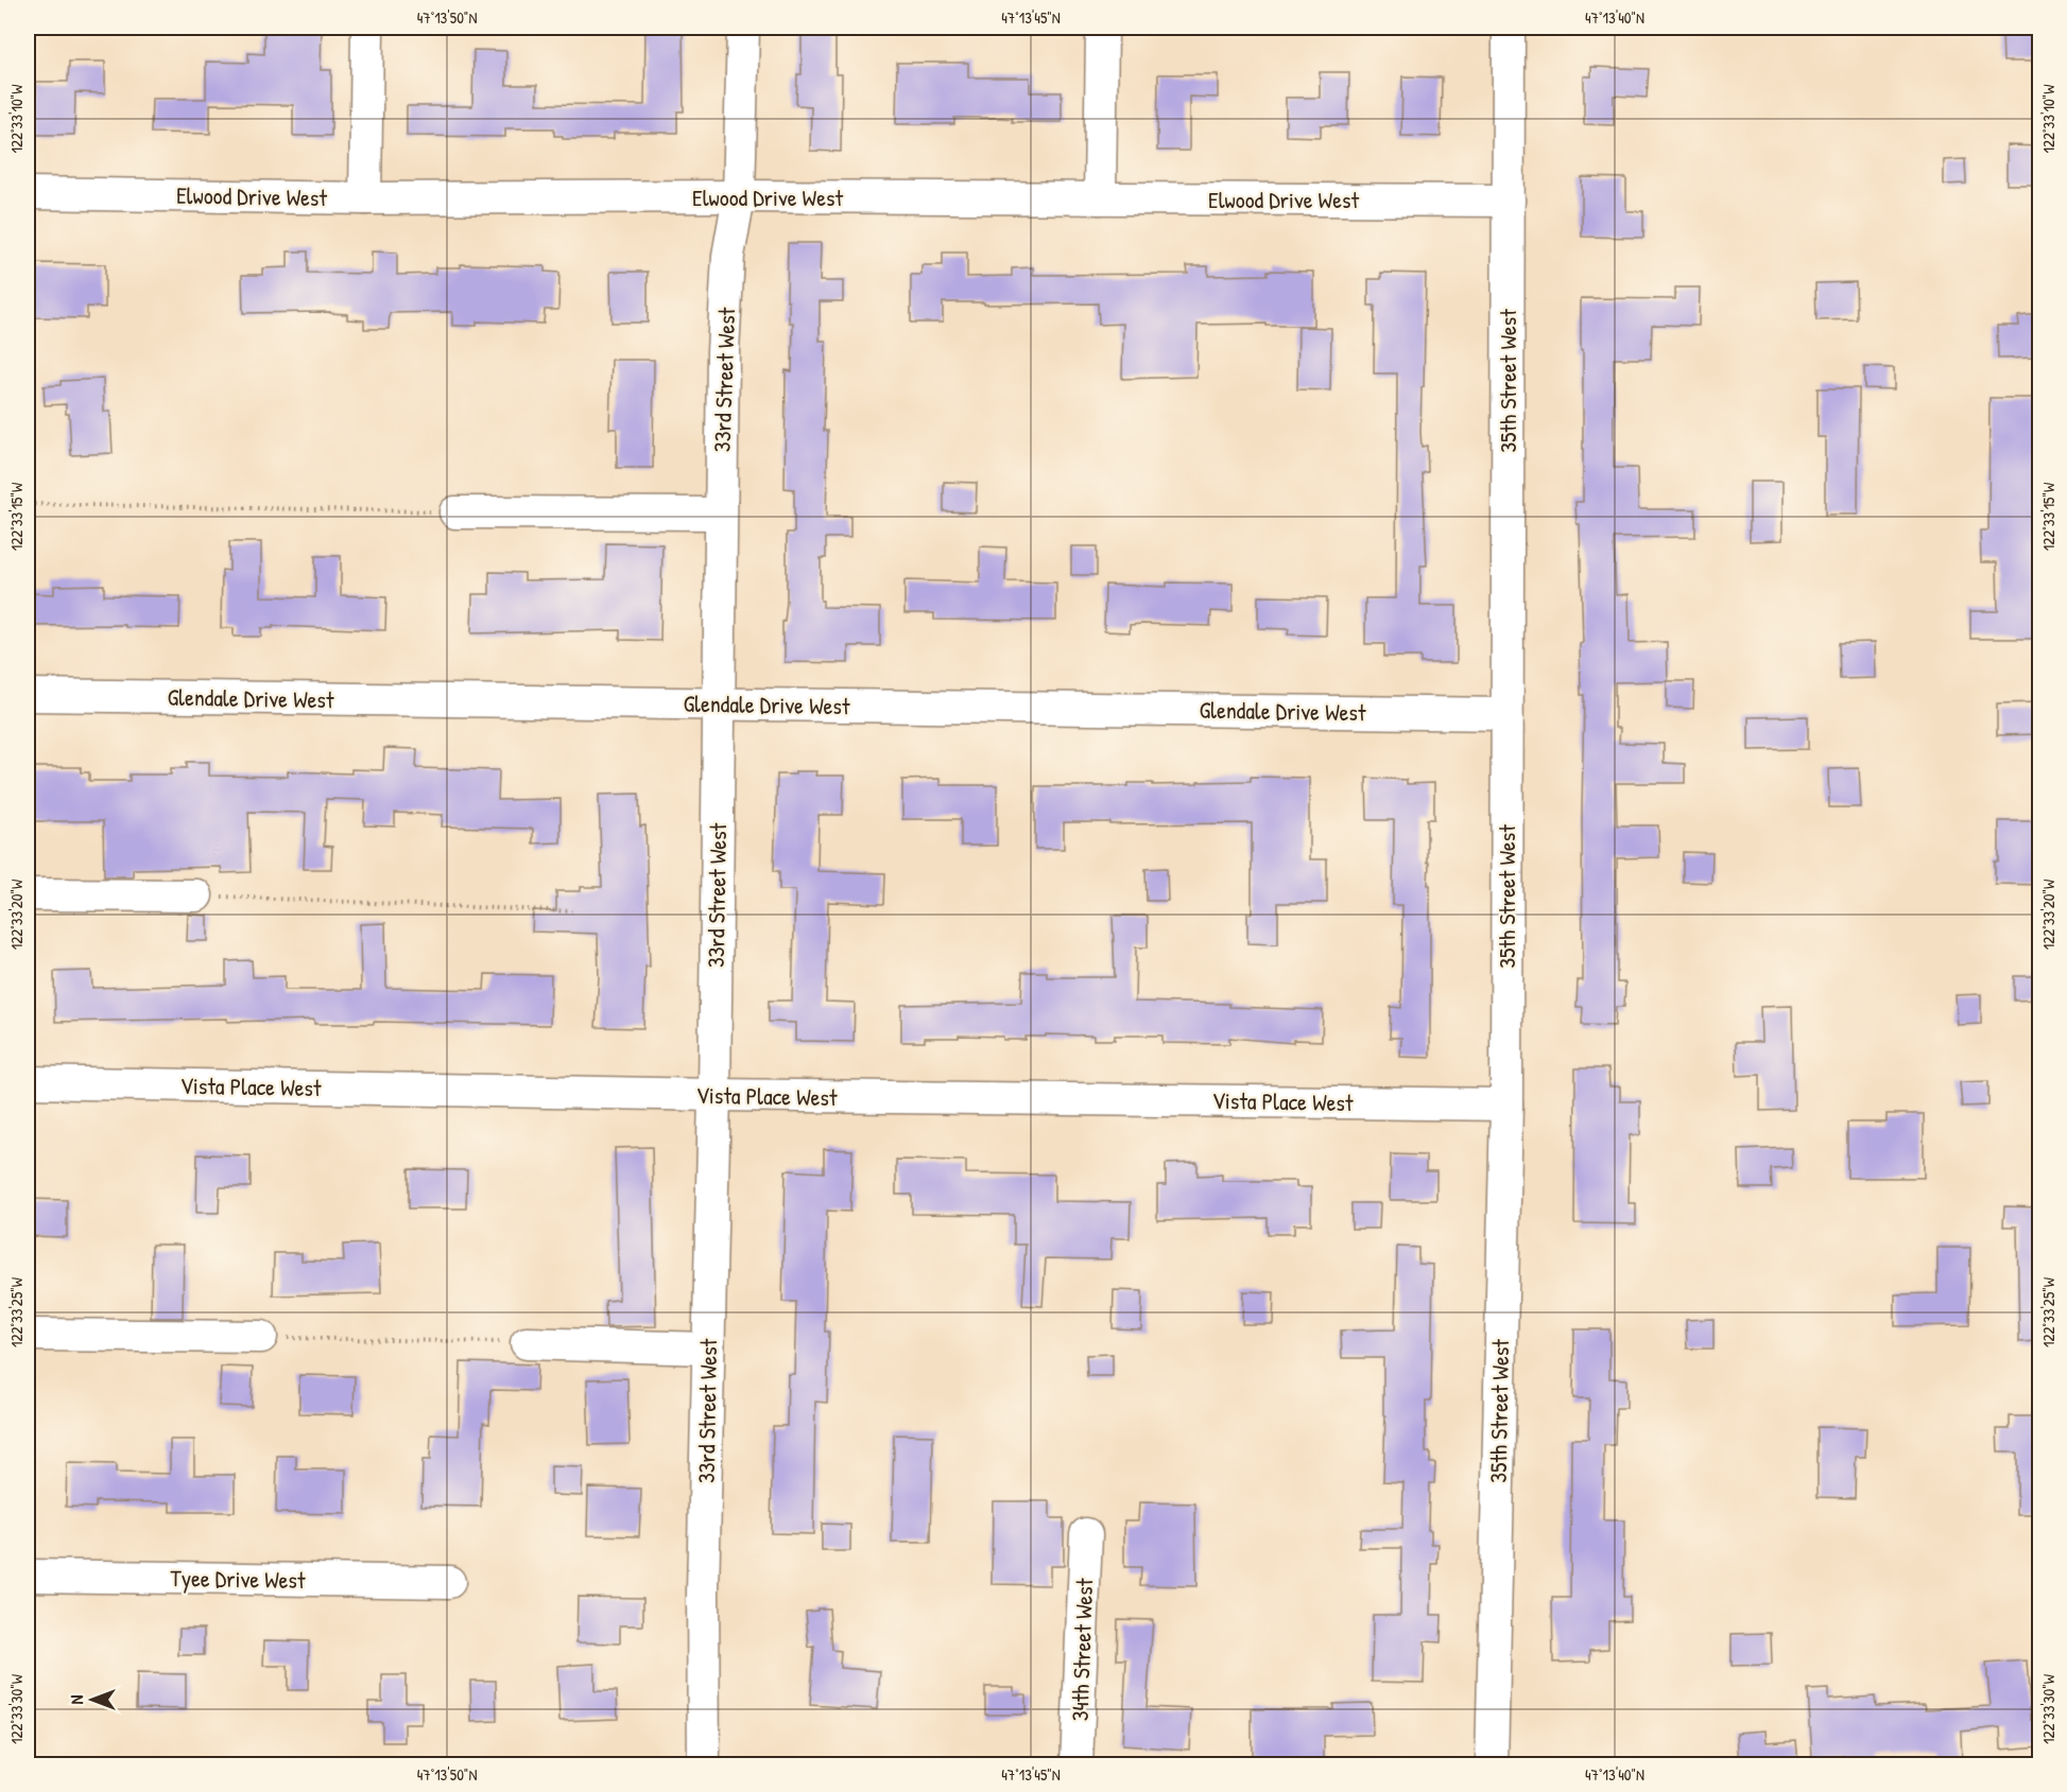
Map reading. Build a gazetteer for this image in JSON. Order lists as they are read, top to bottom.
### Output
{
  "streets": {
    "street": [
      "Elwood Drive West",
      "33rd Street West",
      "35th Street West",
      "Glendale Drive West",
      "Vista Place West",
      "Tyee Drive West",
      "34th Street West"
    ]
  },
  "crossings": [
    ["Elwood Drive West", "33rd Street West"],
    ["Elwood Drive West", "35th Street West"],
    ["33rd Street West", "Glendale Drive West"],
    ["33rd Street West", "Vista Place West"],
    ["35th Street West", "Glendale Drive West"],
    ["35th Street West", "Vista Place West"]
  ],
  "north": "left",
  "coordinates": [
    "47°13'50\"N",
    "47°13'45\"N",
    "47°13'40\"N",
    "122°33'10\"W",
    "122°33'15\"W",
    "122°33'20\"W",
    "122°33'25\"W",
    "122°33'30\"W"
  ]
}
